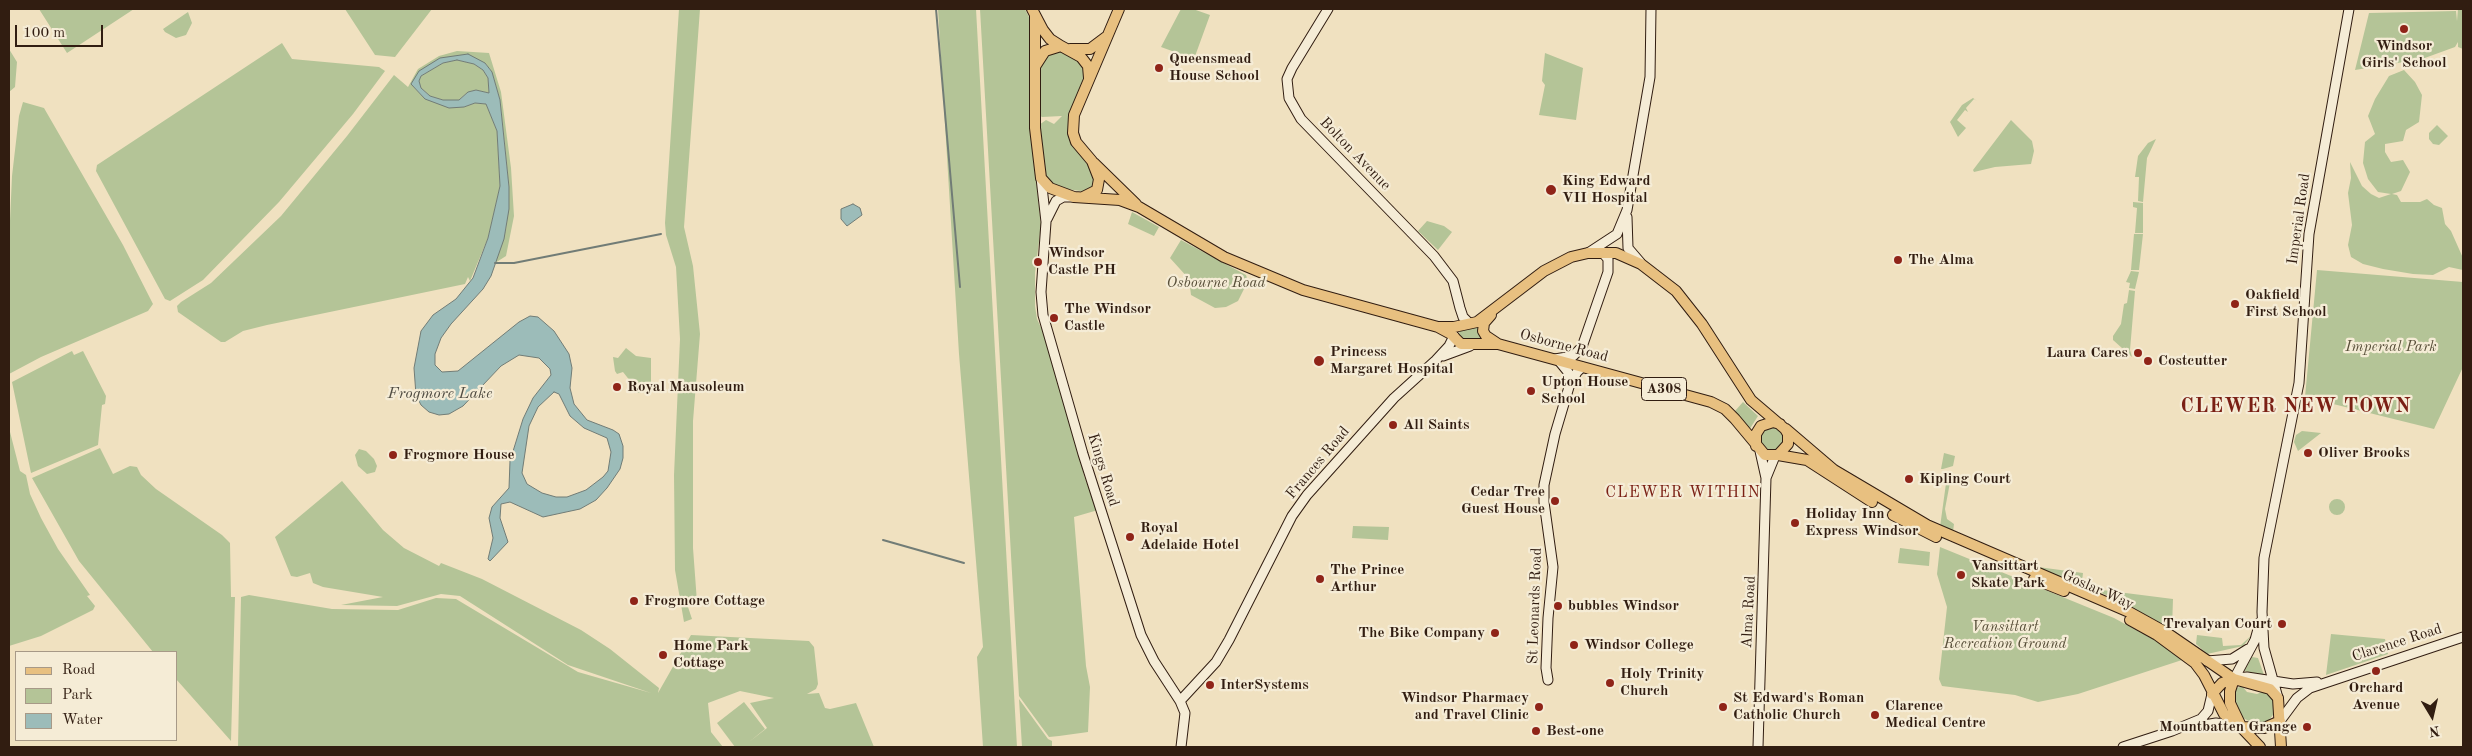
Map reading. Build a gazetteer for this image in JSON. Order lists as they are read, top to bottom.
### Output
{
  "streets": {
    "main road": [
      "Bolton Avenue",
      "Imperial Road",
      "Osborne Road",
      "A308",
      "Frances Road",
      "Kings Road",
      "Goslar Way",
      "St Leonards Road",
      "Alma Road",
      "Clarence Road"
    ]
  },
  "crossings": [
    ["Bolton Avenue", "Osborne Road"],
    ["Bolton Avenue", "A308"],
    ["Bolton Avenue", "Frances Road"],
    ["Imperial Road", "Goslar Way"],
    ["Imperial Road", "Clarence Road"],
    ["Osborne Road", "A308"],
    ["Osborne Road", "Frances Road"],
    ["Osborne Road", "Kings Road"],
    ["Osborne Road", "Goslar Way"],
    ["Osborne Road", "St Leonards Road"],
    ["Osborne Road", "Alma Road"],
    ["A308", "Frances Road"],
    ["A308", "Goslar Way"],
    ["A308", "Alma Road"],
    ["Frances Road", "Kings Road"],
    ["Goslar Way", "Alma Road"],
    ["Goslar Way", "Clarence Road"]
  ],
  "districts": ["CLEWER NEW TOWN", "CLEWER WITHIN"],
  "water": ["Frogmore Lake"],
  "parks": ["Osbourne Road", "Imperial Park", "Vansittart Recreation Ground"],
  "places": [
    "Windsor Girls' School",
    "Queensmead House School",
    "King Edward VII Hospital",
    "The Alma",
    "Windsor Castle PH",
    "Oakfield First School",
    "The Windsor Castle",
    "Laura Cares",
    "Princess Margaret Hospital",
    "Costcutter",
    "Royal Mausoleum",
    "Upton House School",
    "All Saints",
    "Oliver Brooks",
    "Frogmore House",
    "Kipling Court",
    "Cedar Tree Guest House",
    "Holiday Inn Express Windsor",
    "Royal Adelaide Hotel",
    "Vansittart Skate Park",
    "The Prince Arthur",
    "Frogmore Cottage",
    "bubbles Windsor",
    "Trevalyan Court",
    "The Bike Company",
    "Windsor College",
    "Home Park Cottage",
    "Orchard Avenue",
    "Holy Trinity Church",
    "InterSystems",
    "Windsor Pharmacy and Travel Clinic",
    "St Edward's Roman Catholic Church",
    "Clarence Medical Centre",
    "Mountbatten Grange",
    "Best-one"
  ],
  "legend": ["Road", "Park", "Water"],
  "scale_bar": "100 m",
  "north": "bottom"
}
